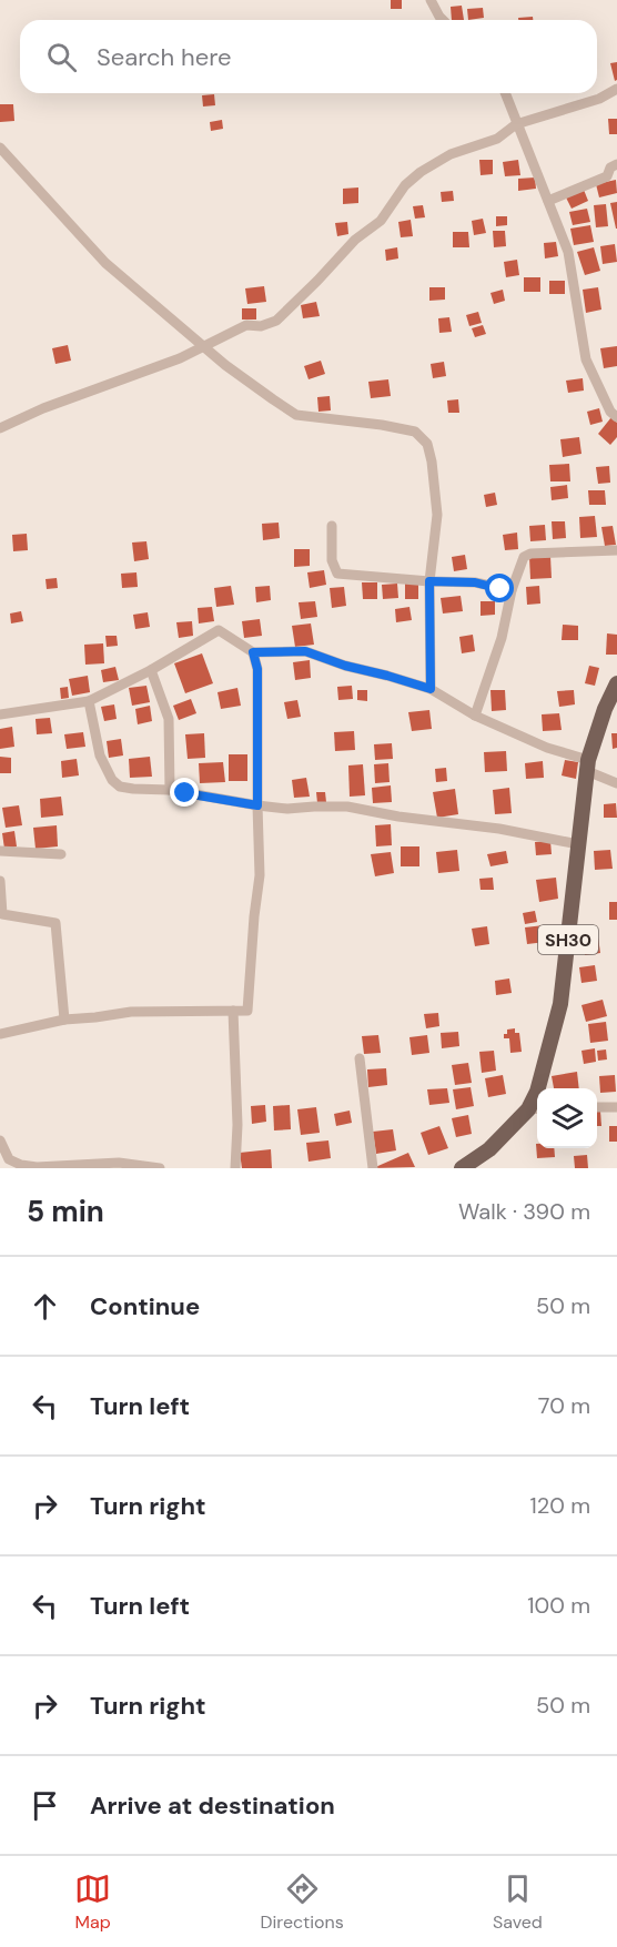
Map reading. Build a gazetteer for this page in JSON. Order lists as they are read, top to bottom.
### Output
{
  "streets": {
    "main road": ["SH30"]
  },
  "page": {
    "search": "Search here",
    "heading": ["5 min", "Walk · 390 m"],
    "list": [
      ["Continue", "50 m"],
      ["Turn left", "70 m"],
      ["Turn right", "120 m"],
      ["Turn left", "100 m"],
      ["Turn right", "50 m"],
      "Arrive at destination"
    ],
    "nav": ["Map", "Directions", "Saved"]
  }
}
